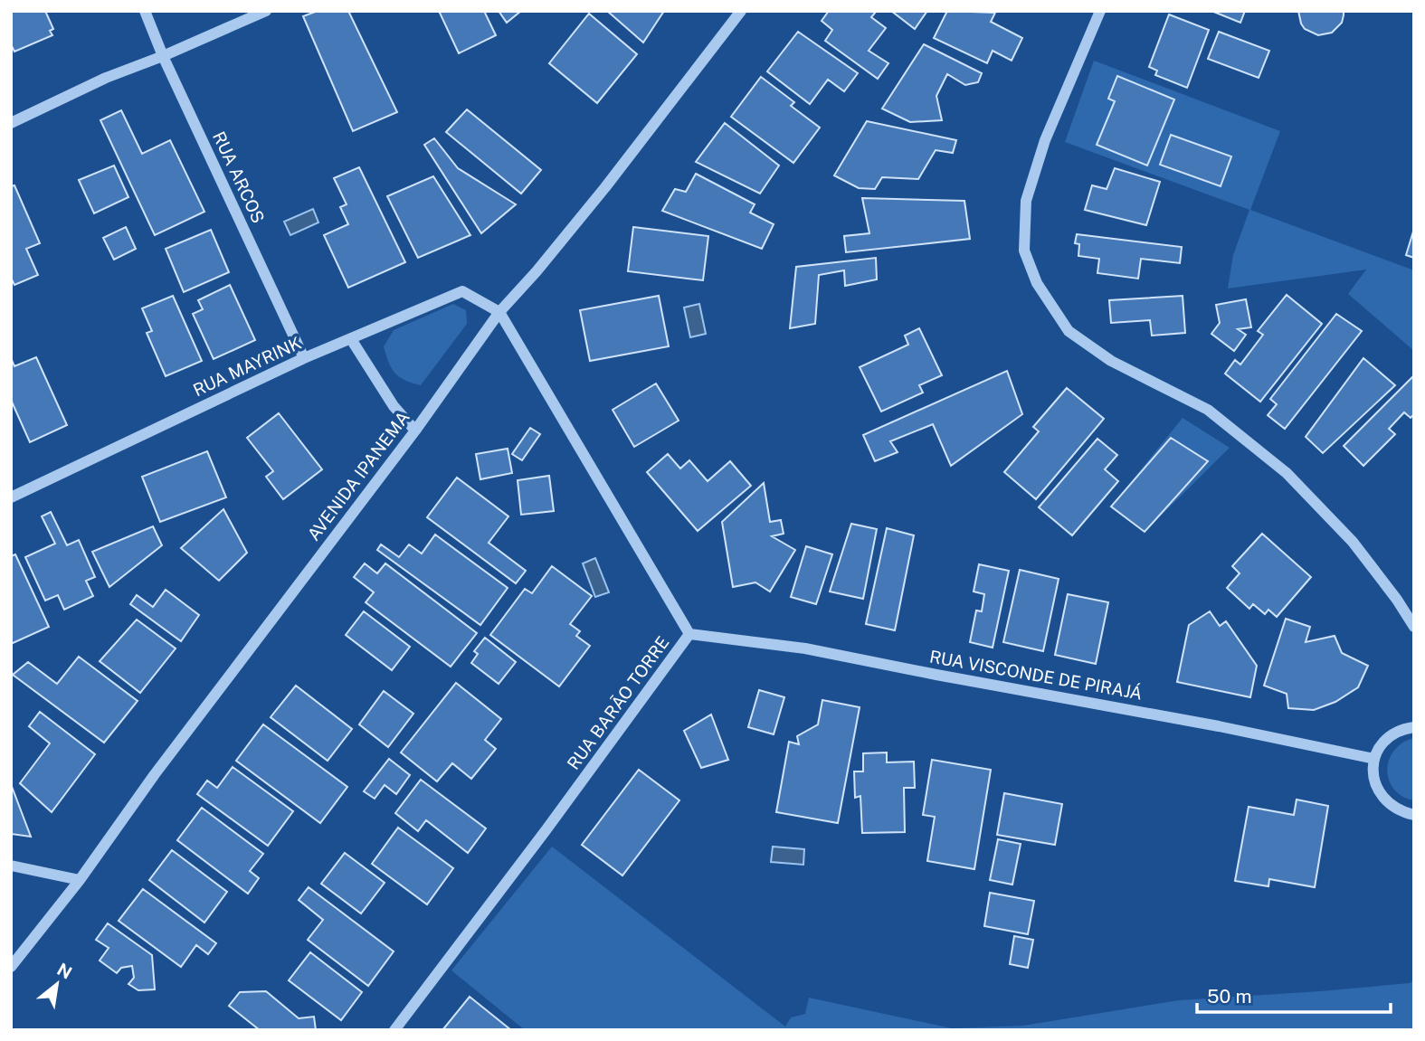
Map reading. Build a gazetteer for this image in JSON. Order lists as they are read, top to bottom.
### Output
{
  "streets": {
    "street": [
      "RUA ARCOS",
      "RUA MAYRINK",
      "AVENIDA IPANEMA",
      "RUA VISCONDE DE PIRAJÁ",
      "RUA BARÃO TORRE"
    ]
  },
  "crossings": [
    ["RUA ARCOS", "RUA MAYRINK"],
    ["RUA MAYRINK", "AVENIDA IPANEMA"],
    ["RUA MAYRINK", "RUA BARÃO TORRE"],
    ["AVENIDA IPANEMA", "RUA BARÃO TORRE"],
    ["RUA VISCONDE DE PIRAJÁ", "RUA BARÃO TORRE"]
  ],
  "scale_bar": "50 m",
  "north": "top right"
}
